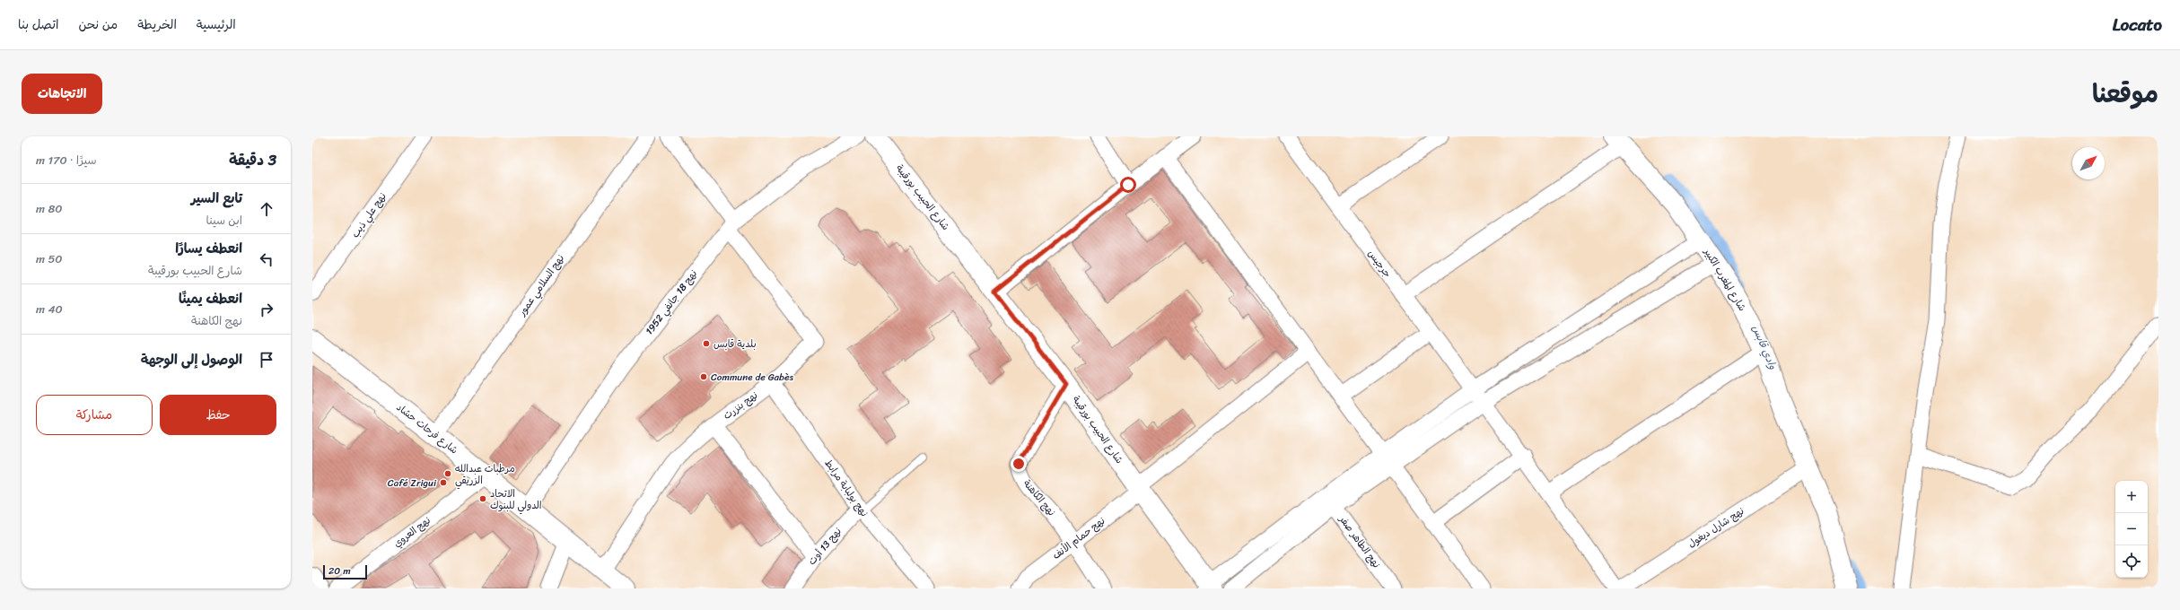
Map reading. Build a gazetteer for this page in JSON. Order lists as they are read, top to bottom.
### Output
{
  "streets": {
    "street": [
      "شارع الحبيب بورقيبة",
      "نهج علي ذيب",
      "جرجيس",
      "شارع المغرب الكبير",
      "نهج السلامي عمور",
      "نهج 18 جانفي 1952",
      "نهج بنزرت",
      "شارع فرحات حشاد",
      "نهج بولبابة مرابط",
      "نهج الكاهنة",
      "نهج شارل ديغول",
      "نهج العروي",
      "نهج حمام الأنف",
      "نهج الطاهر صفر",
      "نهج 13 أوت"
    ]
  },
  "crossings": [
    ["شارع الحبيب بورقيبة", "نهج الكاهنة"],
    ["شارع الحبيب بورقيبة", "نهج حمام الأنف"],
    ["شارع المغرب الكبير", "نهج شارل ديغول"],
    ["نهج السلامي عمور", "شارع فرحات حشاد"],
    ["نهج 18 جانفي 1952", "نهج بنزرت"],
    ["نهج 18 جانفي 1952", "شارع فرحات حشاد"],
    ["نهج بنزرت", "شارع فرحات حشاد"],
    ["نهج بنزرت", "نهج بولبابة مرابط"],
    ["شارع فرحات حشاد", "نهج العروي"],
    ["نهج بولبابة مرابط", "نهج 13 أوت"],
    ["نهج الكاهنة", "نهج حمام الأنف"]
  ],
  "water": ["وادي قابس"],
  "places": [
    "بلدية قابس",
    "Commune de Gabès",
    "مرطبات عبدالله الزريقي",
    "Café Zrigui",
    "الاتحاد الدولي للبنوك"
  ],
  "scale_bar": "20 m",
  "north": "top right",
  "page": {
    "header": "Locato",
    "nav": [
      "الرئيسية",
      "الخريطة",
      "من نحن",
      "اتصل بنا"
    ],
    "title": "موقعنا",
    "buttons": [
      "الاتجاهات",
      ["حفظ", "مشاركة"]
    ],
    "heading": ["3 دقيقة", "سيرًا · 170 m"],
    "list": [
      ["تابع السير", "ابن سينا", "80 m"],
      ["انعطف يسارًا", "شارع الحبيب بورقيبة", "50 m"],
      ["انعطف يمينًا", "نهج الكاهنة", "40 m"],
      "الوصول إلى الوجهة"
    ],
    "map_buttons": ["+", "−"],
    "scale": "20 m"
  }
}
